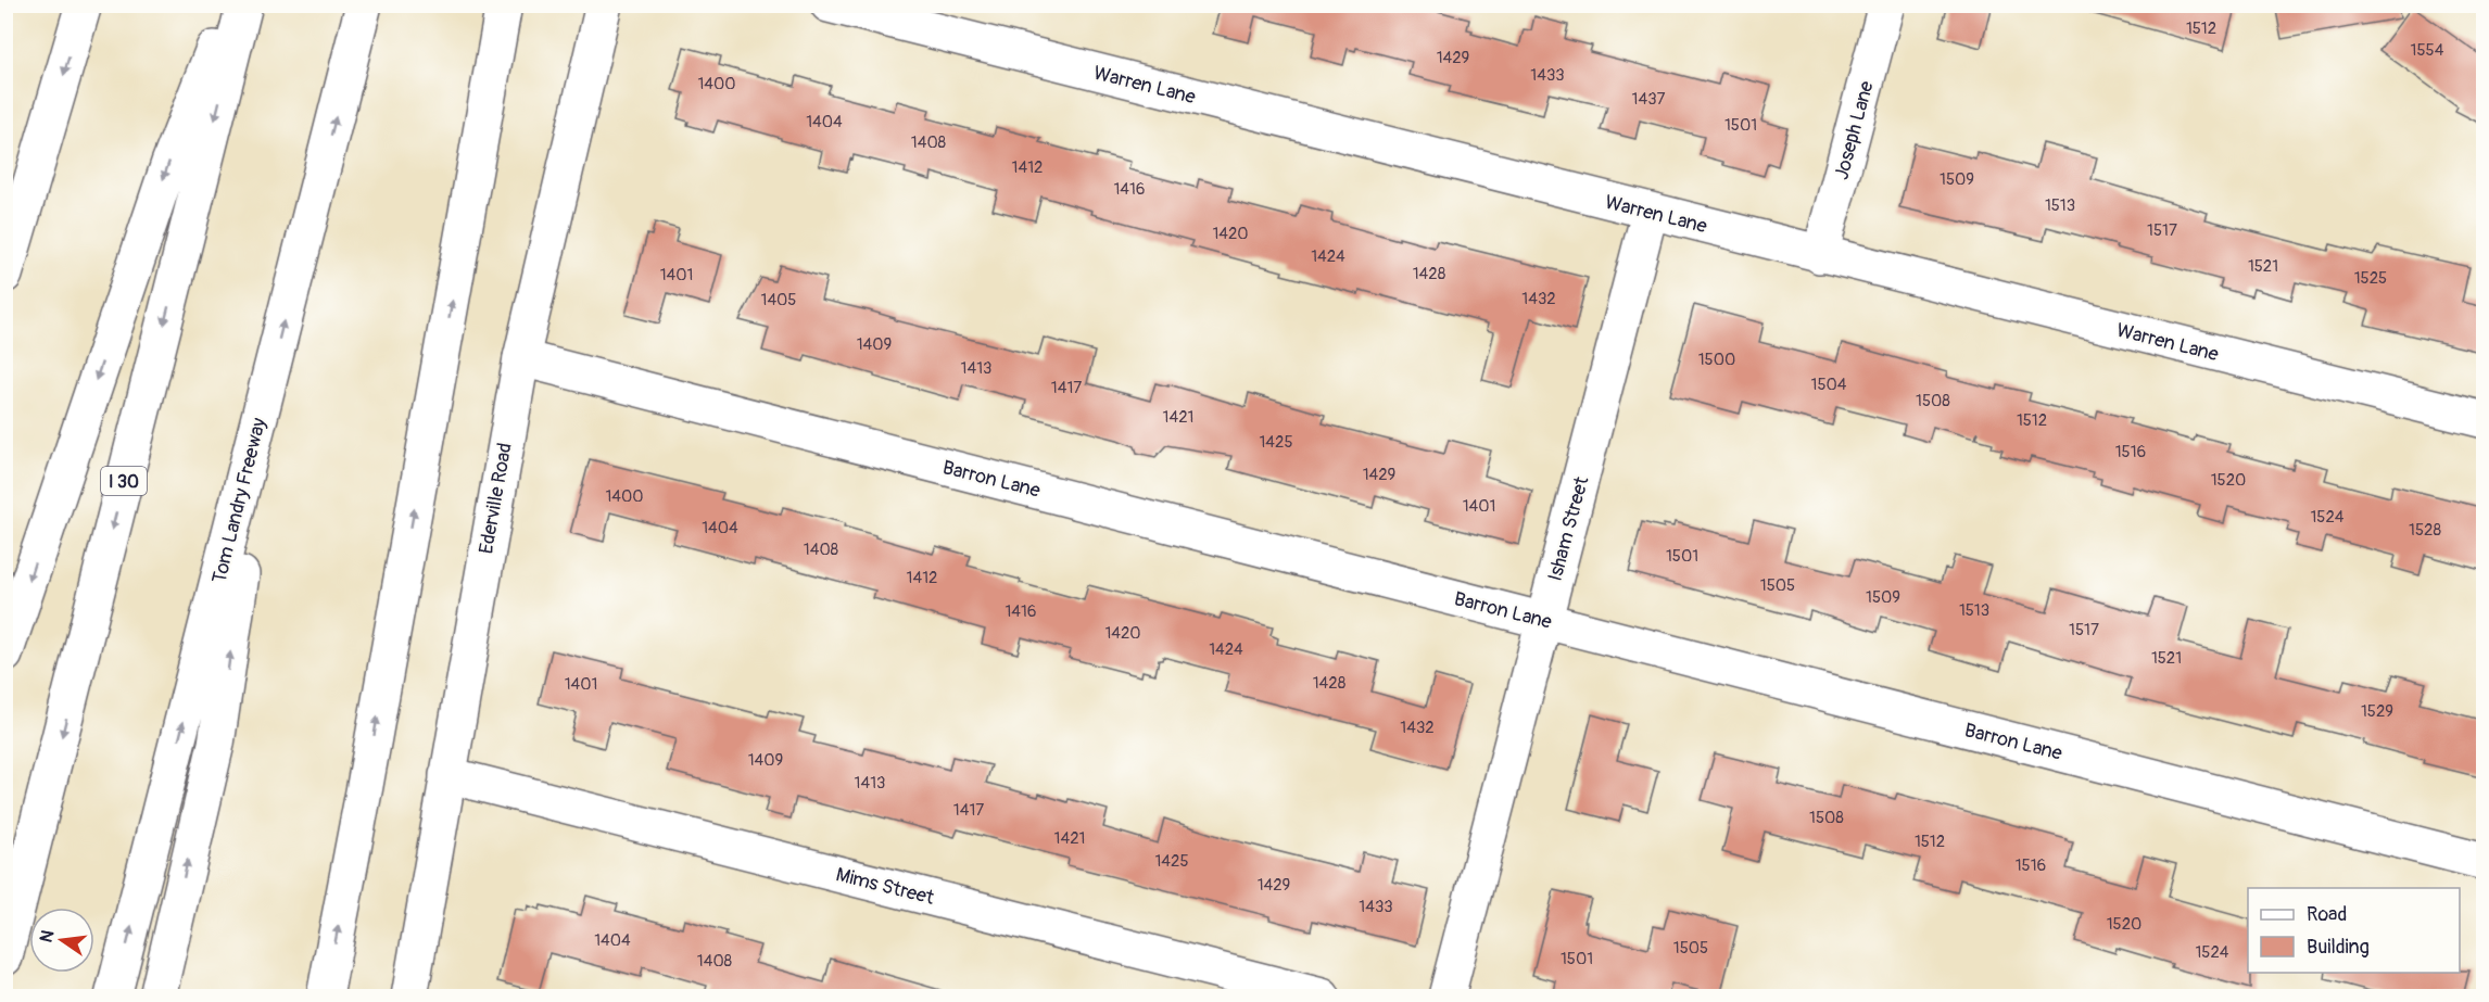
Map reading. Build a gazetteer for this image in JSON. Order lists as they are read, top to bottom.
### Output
{
  "streets": {
    "main road": [
      "Warren Lane",
      "Joseph Lane",
      "Barron Lane",
      "I 30",
      "Ederville Road",
      "Tom Landry Freeway",
      "Isham Street",
      "Mims Street"
    ]
  },
  "crossings": [
    ["Warren Lane", "Joseph Lane"],
    ["Warren Lane", "Isham Street"],
    ["Barron Lane", "Ederville Road"],
    ["Barron Lane", "Isham Street"],
    ["Ederville Road", "Mims Street"]
  ],
  "house_numbers": [
    "1512",
    "1554",
    "1429",
    "1433",
    "1400",
    "1437",
    "1404",
    "1501",
    "1408",
    "1412",
    "1509",
    "1416",
    "1513",
    "1517",
    "1420",
    "1424",
    "1521",
    "1428",
    "1401",
    "1525",
    "1432",
    "1405",
    "1409",
    "1500",
    "1413",
    "1504",
    "1417",
    "1508",
    "1421",
    "1512",
    "1425",
    "1516",
    "1429",
    "1520",
    "1400",
    "1401",
    "1524",
    "1404",
    "1528",
    "1408",
    "1501",
    "1412",
    "1505",
    "1509",
    "1513",
    "1416",
    "1517",
    "1420",
    "1424",
    "1521",
    "1428",
    "1401",
    "1529",
    "1432",
    "1409",
    "1413",
    "1417",
    "1508",
    "1421",
    "1512",
    "1425",
    "1516",
    "1429",
    "1433",
    "1520",
    "1404",
    "1505",
    "1524",
    "1501",
    "1408"
  ],
  "legend": ["Road", "Building"],
  "north": "left"
}
